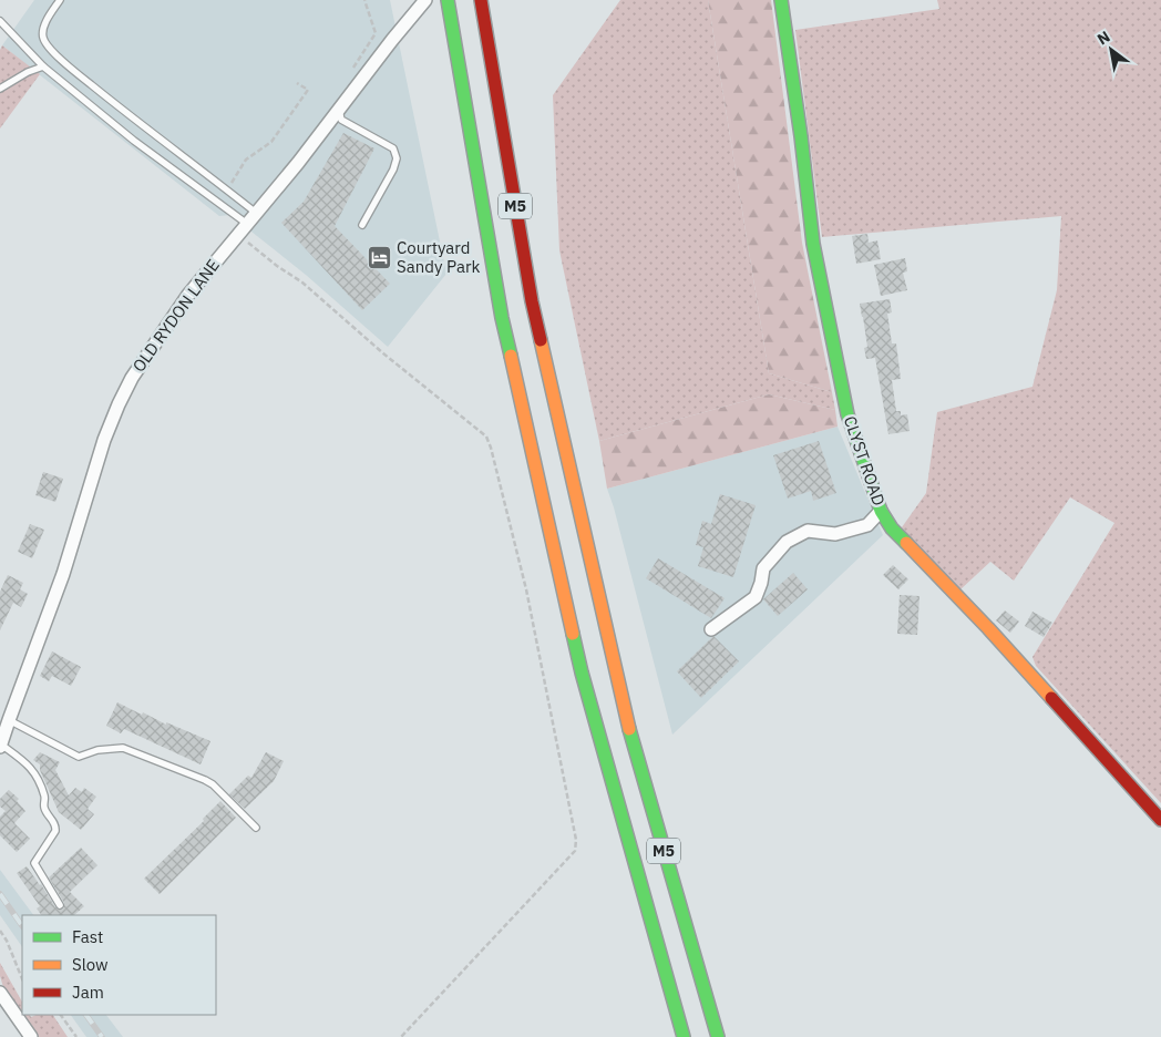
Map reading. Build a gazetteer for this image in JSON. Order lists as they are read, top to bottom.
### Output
{
  "streets": {
    "main road": ["M5", "CLYST ROAD"],
    "street": ["OLD RYDON LANE"]
  },
  "places": {
    "hotel": ["Courtyard Sandy Park"]
  },
  "legend": ["Fast", "Slow", "Jam"],
  "north": "top left"
}
